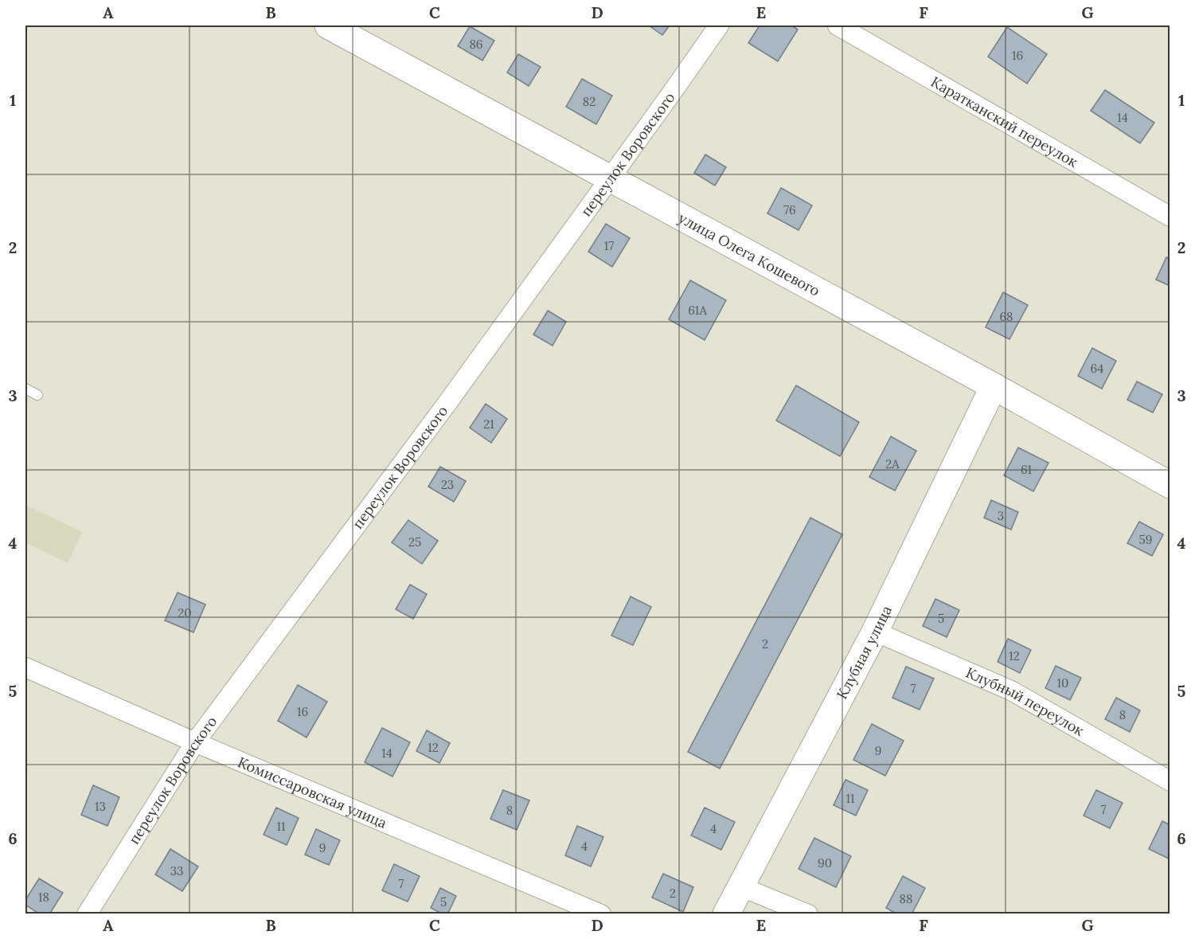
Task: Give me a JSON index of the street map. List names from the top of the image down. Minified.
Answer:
{"streets":{"street":["Каратканский переулок","переулок Воровского","улица Олега Кошевого","Клубная улица","Клубный переулок","Комиссаровская улица"]},"crossings":[["переулок Воровского","улица Олега Кошевого"],["переулок Воровского","Комиссаровская улица"],["улица Олега Кошевого","Клубная улица"],["Клубная улица","Клубный переулок"]],"house_numbers":["86","16","82","14","76","17","61А","68","64","21","2А","61","23","3","59","25","20","5","2","12","10","7","16","8","12","9","14","11","13","7","8","11","4","4","9","90","33","7","2","18","88","5"],"grid":{"columns":["A","B","C","D","E","F","G"],"rows":["1","2","3","4","5","6"]}}
